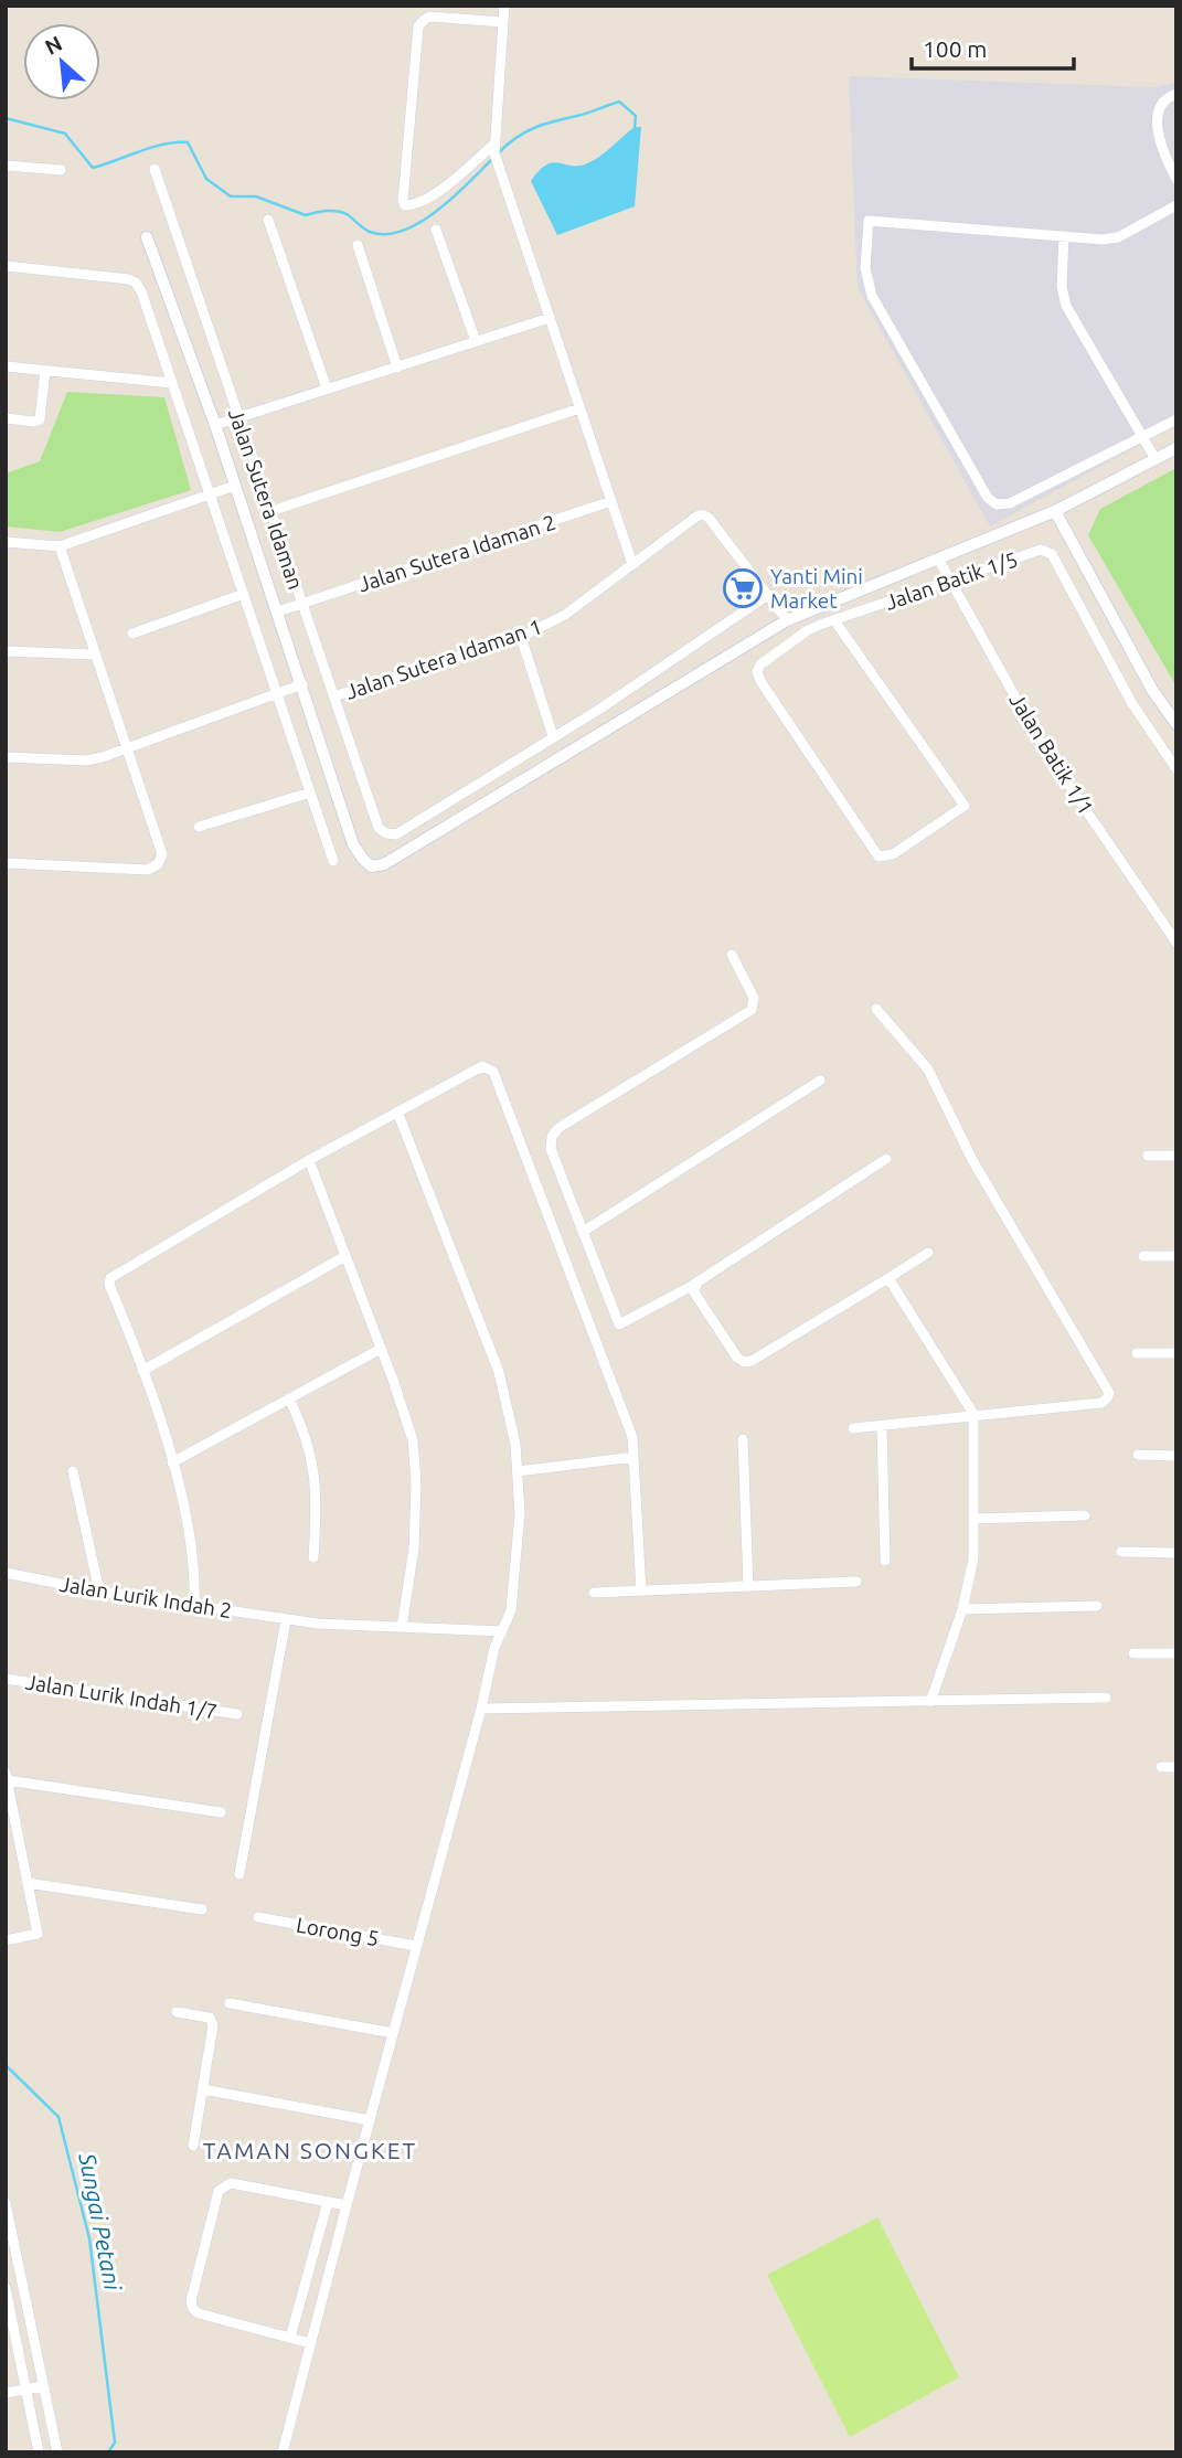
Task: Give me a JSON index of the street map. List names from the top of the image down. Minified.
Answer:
{"streets":{"street":["Jalan Sutera Idaman","Jalan Sutera Idaman 2","Jalan Batik 1/5","Jalan Sutera Idaman 1","Jalan Batik 1/1","Jalan Lurik Indah 2","Jalan Lurik Indah 1/7","Lorong 5"]},"crossings":[["Jalan Sutera Idaman","Jalan Sutera Idaman 2"],["Jalan Sutera Idaman","Jalan Sutera Idaman 1"],["Jalan Batik 1/5","Jalan Batik 1/1"]],"districts":["TAMAN SONGKET"],"water":["Sungai Petani"],"places":{"supermarket":["Yanti Mini Market"]},"scale_bar":"100 m","north":"top left"}
